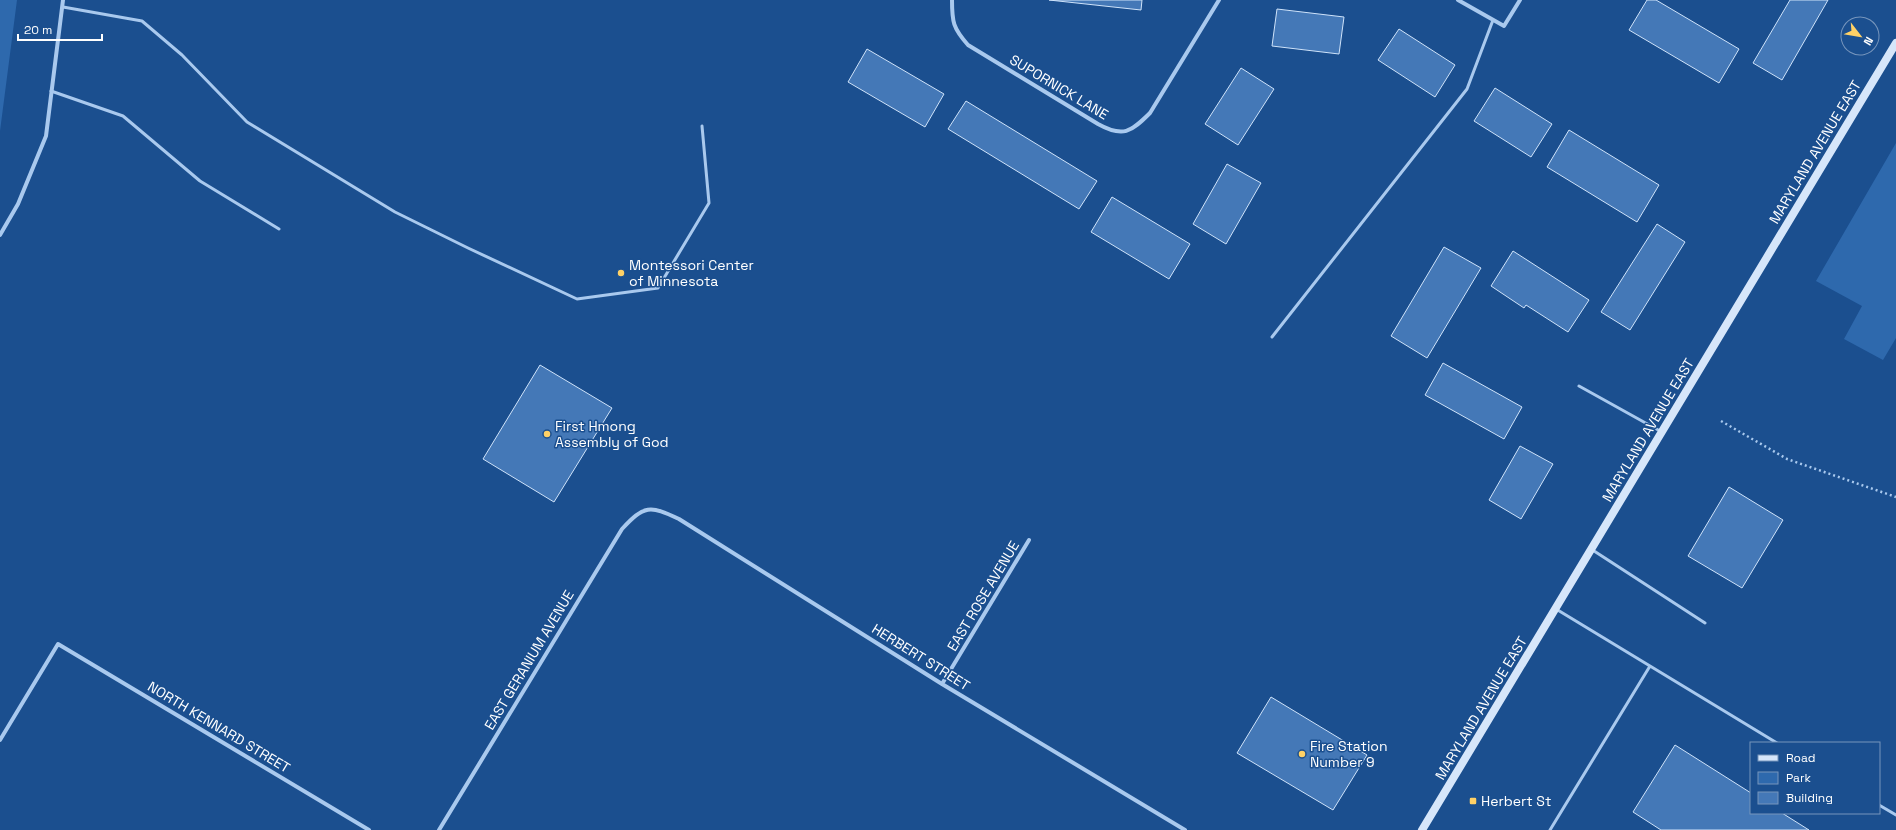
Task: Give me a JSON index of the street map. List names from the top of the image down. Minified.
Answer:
{"streets":{"main road":["MARYLAND AVENUE EAST"],"street":["SUPORNICK LANE","EAST ROSE AVENUE","HERBERT STREET","EAST GERANIUM AVENUE","NORTH KENNARD STREET"]},"crossings":[["EAST ROSE AVENUE","HERBERT STREET"],["HERBERT STREET","EAST GERANIUM AVENUE"]],"places":{"other":["Montessori Center of Minnesota","First Hmong Assembly of God","Fire Station Number 9"],"transit":["Herbert St"]},"legend":["Road","Park","Building"],"scale_bar":"20 m","north":"bottom right"}
